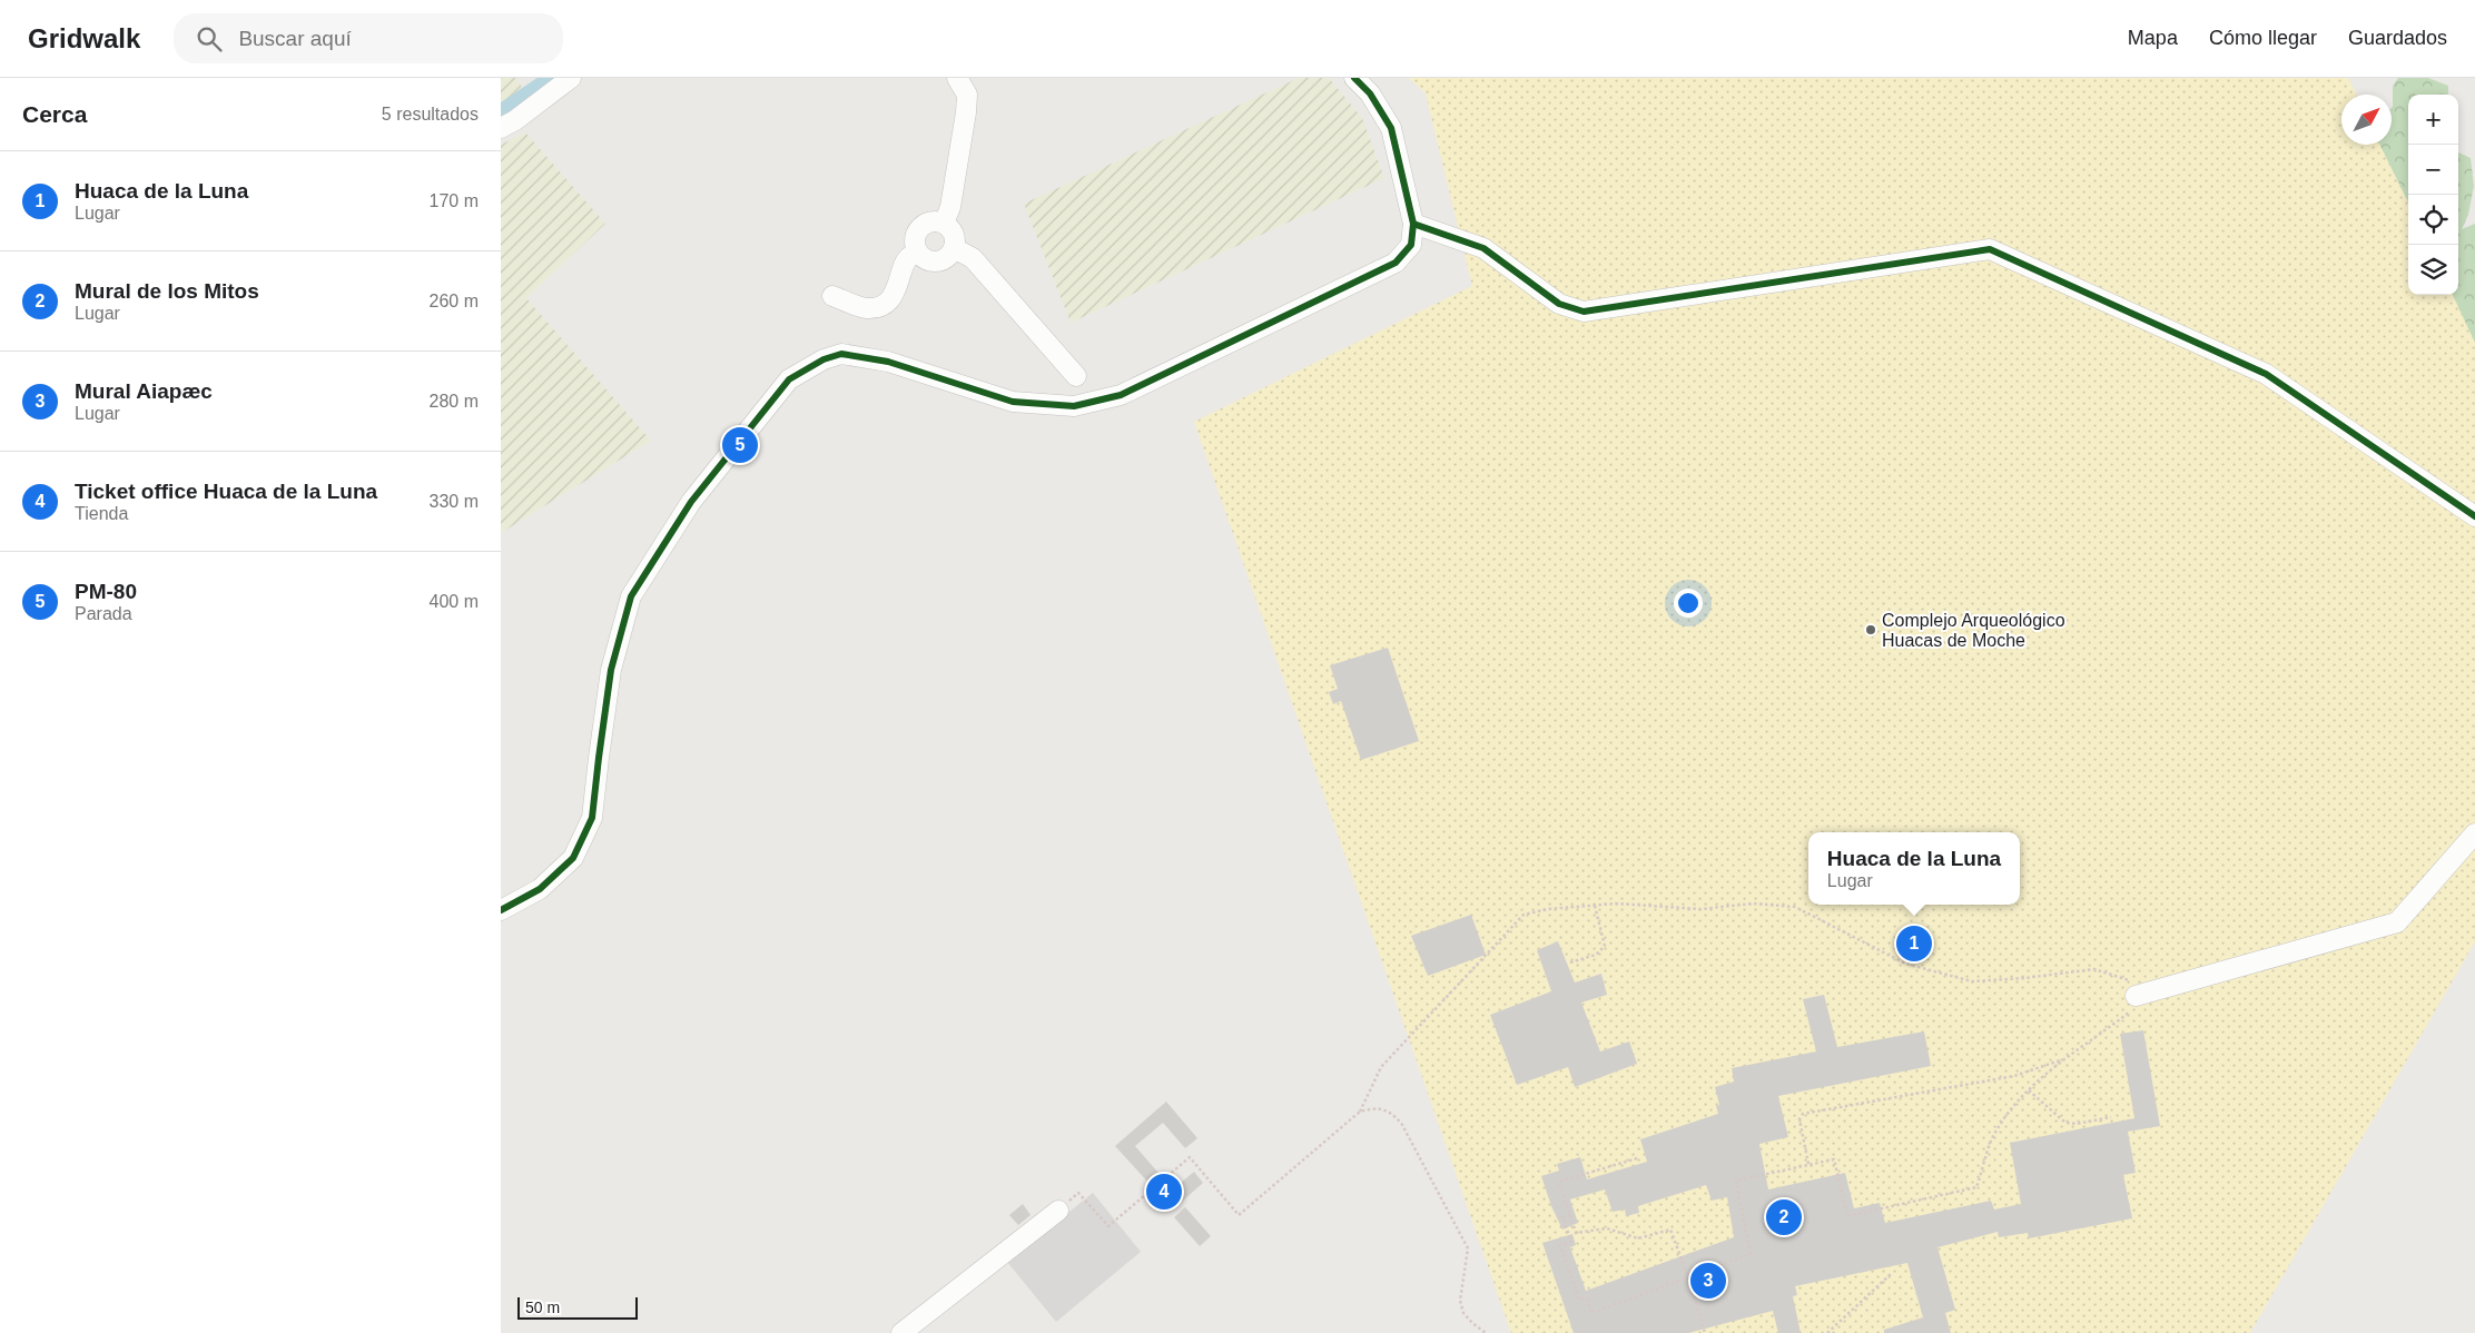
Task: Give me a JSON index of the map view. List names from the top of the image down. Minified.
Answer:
{"places":["Complejo Arqueológico Huacas de Moche"],"scale_bar":"50 m","north":"top right","page":{"header":"Gridwalk","search":"Buscar aquí","nav":["Mapa","Cómo llegar","Guardados"],"heading":["Cerca","5 resultados"],"map_buttons":["+","−"],"list":[{"mark":"1","name":"Huaca de la Luna","note":"Lugar","value":"170 m"},{"mark":"2","name":"Mural de los Mitos","note":"Lugar","value":"260 m"},{"mark":"3","name":"Mural Aiapæc","note":"Lugar","value":"280 m"},{"mark":"4","name":"Ticket office Huaca de la Luna","note":"Tienda","value":"330 m"},{"mark":"5","name":"PM-80","note":"Parada","value":"400 m"}],"pins":["5","1","4","2","3"],"popup":["Huaca de la Luna","Lugar"],"scale":"50 m"}}
